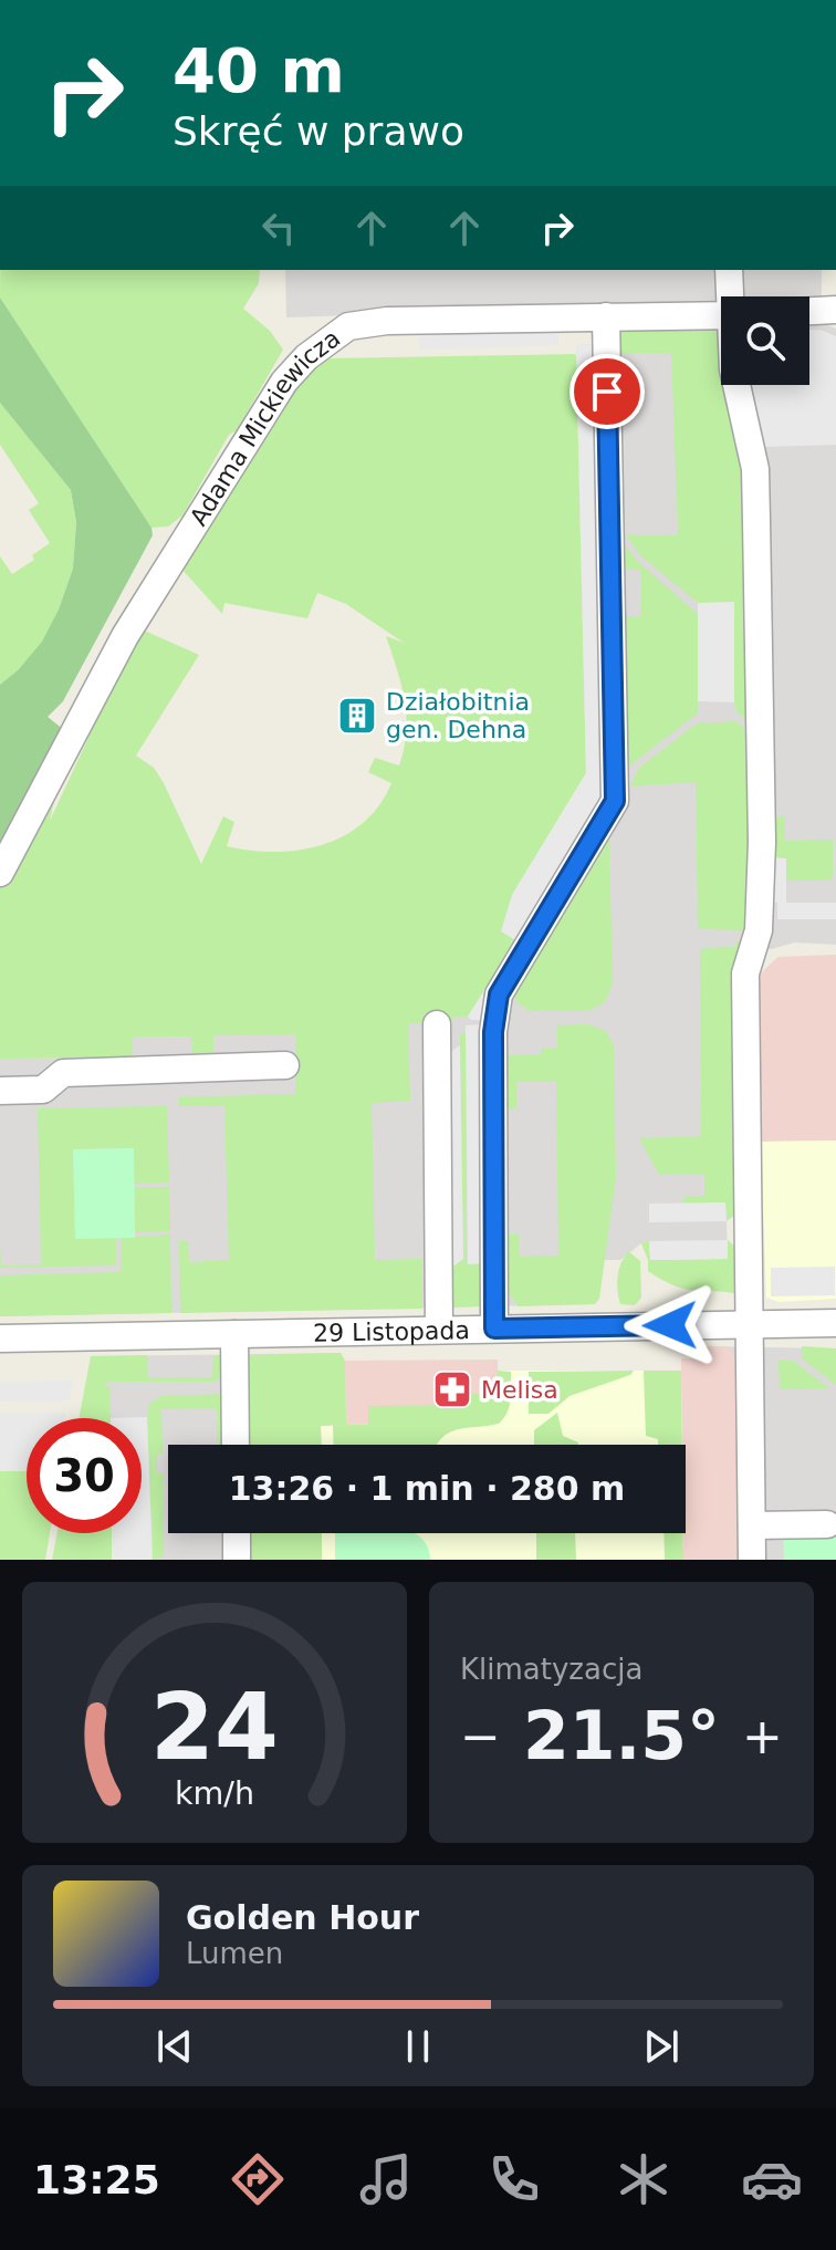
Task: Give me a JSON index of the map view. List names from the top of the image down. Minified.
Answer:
{"streets":{"street":["Adama Mickiewicza","29 Listopada"]},"places":{"building":["Działobitnia gen. Dehna"],"pharmacy":["Melisa"]},"page":{"turn":["40 m","Skręć w prawo"],"limit":"30","trip":"13:26 · 1 min · 280 m","tile":"Klimatyzacja","heat":["−","21.5°","+"],"song":["Golden Hour","Lumen"],"tabs":"13:25","gauge":["24","km/h"]}}
